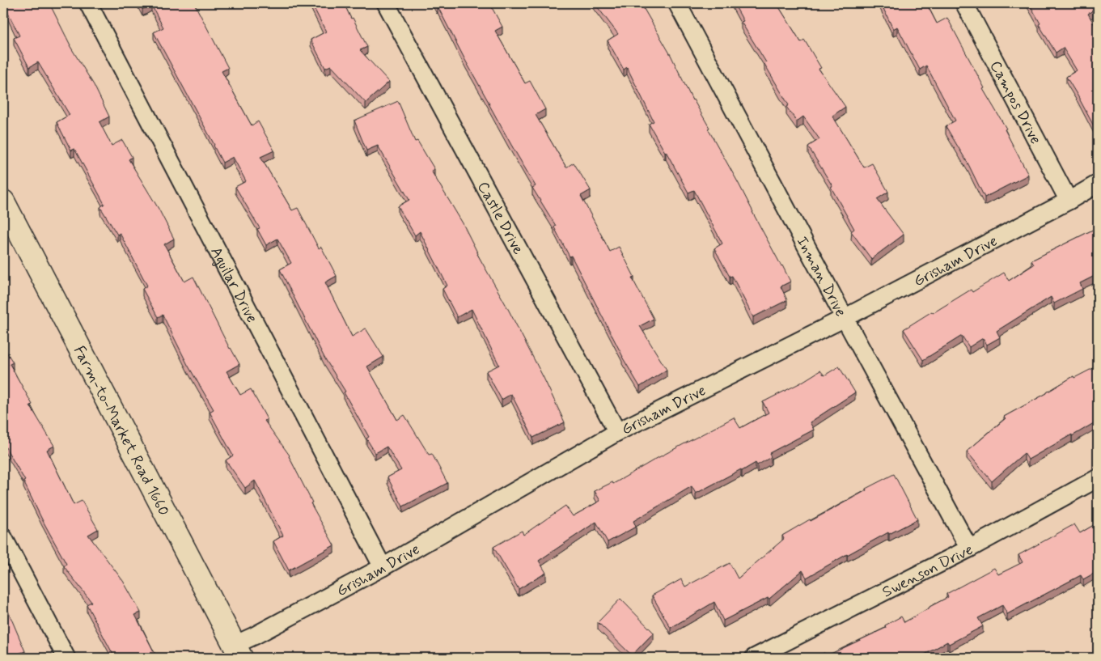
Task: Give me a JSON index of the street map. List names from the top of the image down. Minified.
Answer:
{"streets":{"main road":["Farm-to-Market Road 1660"],"street":["Campos Drive","Castle Drive","Grisham Drive","Inman Drive","Aguilar Drive","Swenson Drive"]},"crossings":[["Campos Drive","Grisham Drive"],["Castle Drive","Grisham Drive"],["Grisham Drive","Inman Drive"],["Grisham Drive","Aguilar Drive"],["Grisham Drive","Farm-to-Market Road 1660"],["Inman Drive","Swenson Drive"]]}
